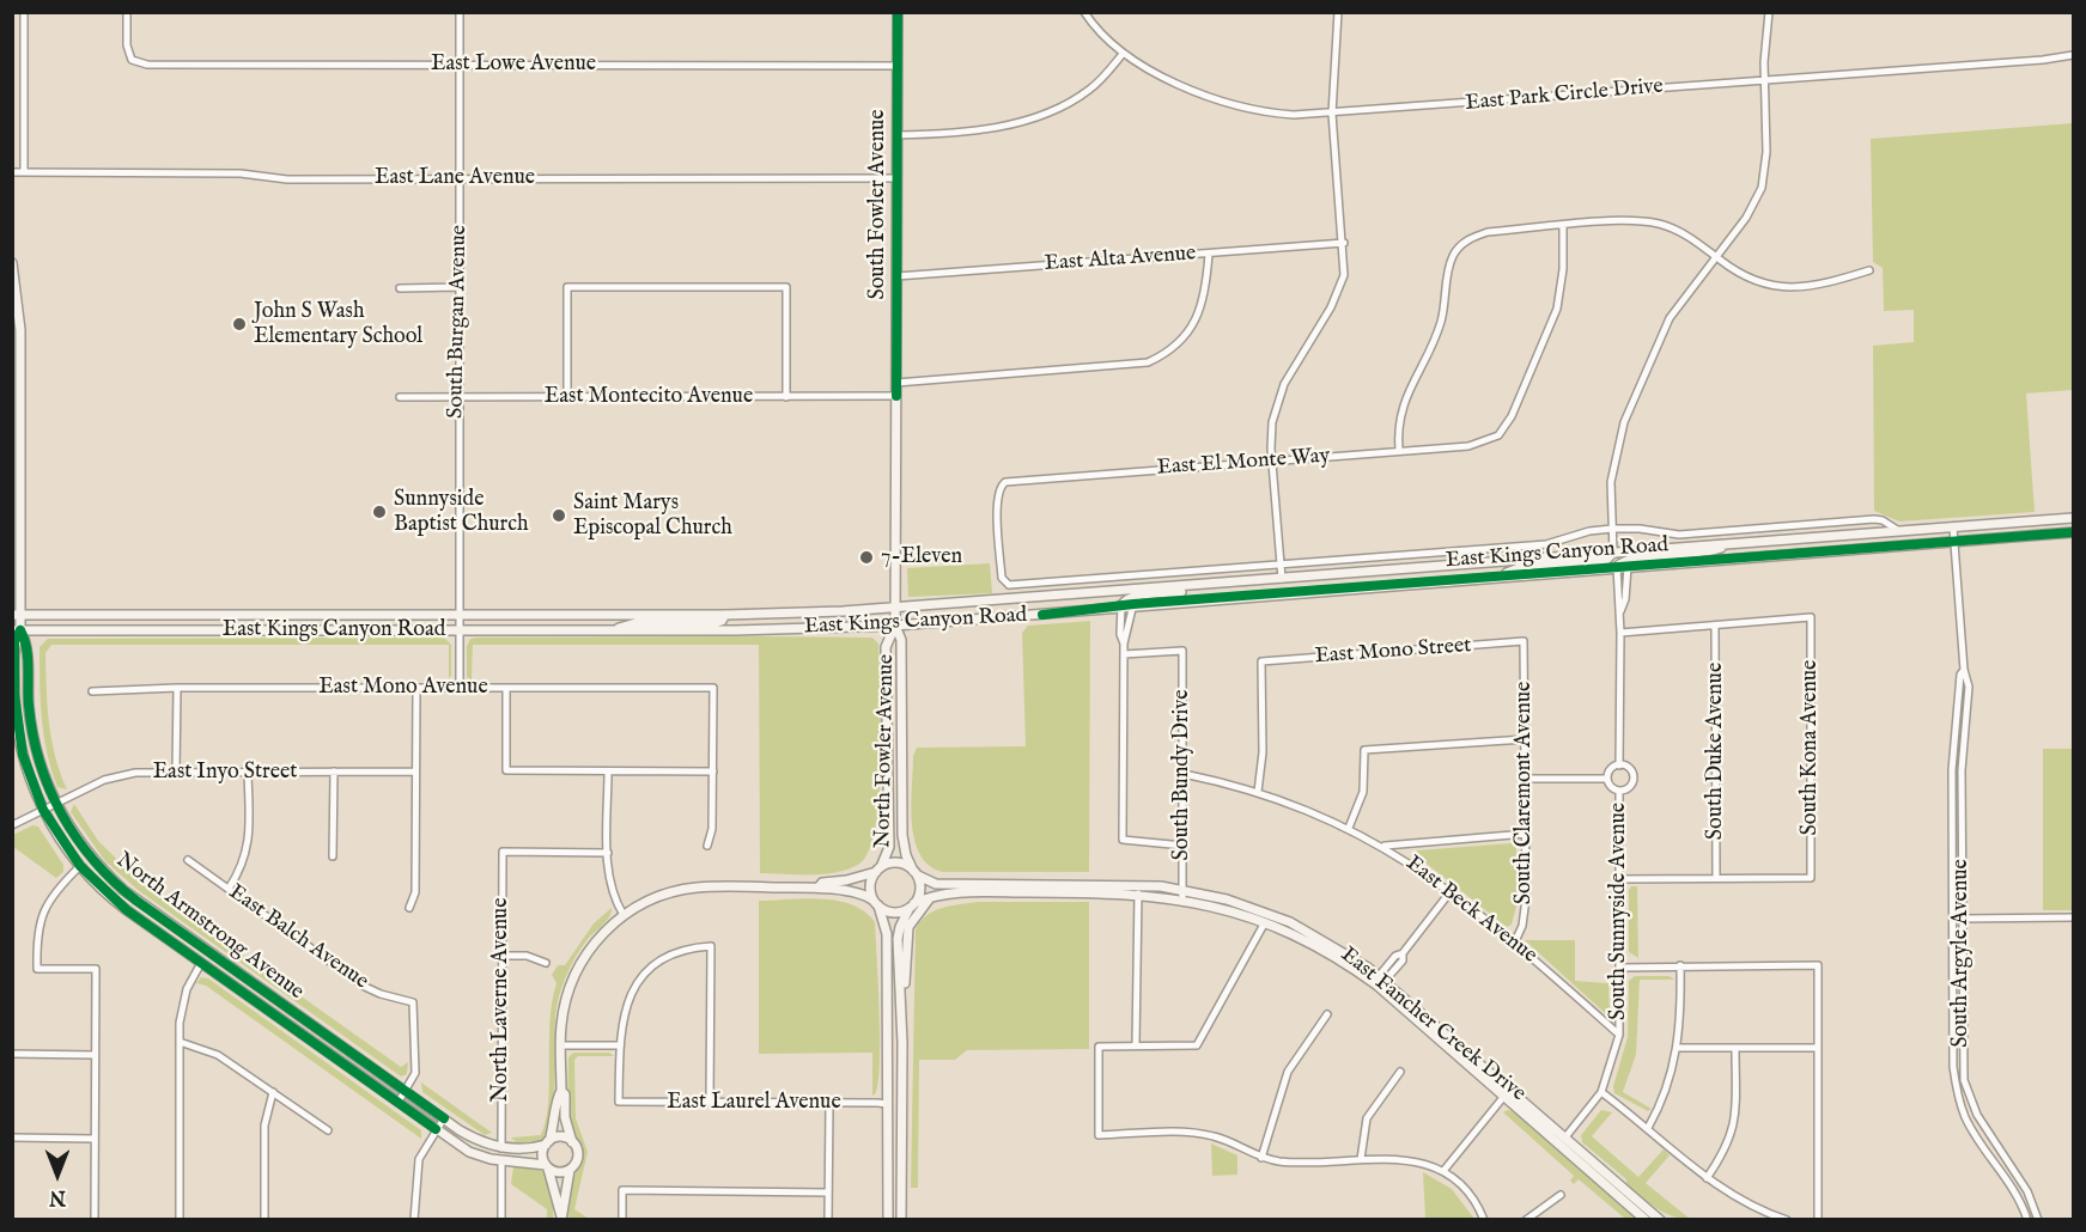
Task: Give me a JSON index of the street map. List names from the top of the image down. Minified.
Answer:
{"streets":{"main road":["South Fowler Avenue","East Kings Canyon Road","North Fowler Avenue","North Armstrong Avenue","East Fancher Creek Drive"],"street":["East Lowe Avenue","East Park Circle Drive","East Lane Avenue","East Alta Avenue","South Burgan Avenue","East Montecito Avenue","East El Monte Way","East Mono Street","East Mono Avenue","South Kona Avenue","South Duke Avenue","East Inyo Street","South Bundy Drive","South Claremont Avenue","East Beck Avenue","South Sunnyside Avenue","East Balch Avenue","South Argyle Avenue","North Laverne Avenue","East Laurel Avenue"]},"crossings":[["East Lowe Avenue","South Fowler Avenue"],["East Lowe Avenue","South Burgan Avenue"],["East Lane Avenue","South Fowler Avenue"],["East Lane Avenue","South Burgan Avenue"],["South Fowler Avenue","East Alta Avenue"],["South Fowler Avenue","East Montecito Avenue"],["South Fowler Avenue","East Kings Canyon Road"],["South Fowler Avenue","North Fowler Avenue"],["South Burgan Avenue","East Montecito Avenue"],["South Burgan Avenue","East Kings Canyon Road"],["South Burgan Avenue","East Mono Avenue"],["East El Monte Way","East Kings Canyon Road"],["East Kings Canyon Road","North Fowler Avenue"],["East Kings Canyon Road","North Armstrong Avenue"],["East Kings Canyon Road","South Argyle Avenue"],["East Mono Street","South Claremont Avenue"],["East Mono Street","East Beck Avenue"],["South Kona Avenue","South Duke Avenue"],["North Fowler Avenue","East Fancher Creek Drive"],["East Inyo Street","North Armstrong Avenue"],["South Bundy Drive","East Beck Avenue"],["South Bundy Drive","East Fancher Creek Drive"],["South Claremont Avenue","East Beck Avenue"],["East Beck Avenue","South Sunnyside Avenue"],["South Sunnyside Avenue","East Fancher Creek Drive"],["North Armstrong Avenue","East Balch Avenue"],["North Armstrong Avenue","North Laverne Avenue"]],"places":["John S Wash Elementary School","Sunnyside Baptist Church","Saint Marys Episcopal Church","7-Eleven"],"north":"bottom"}
